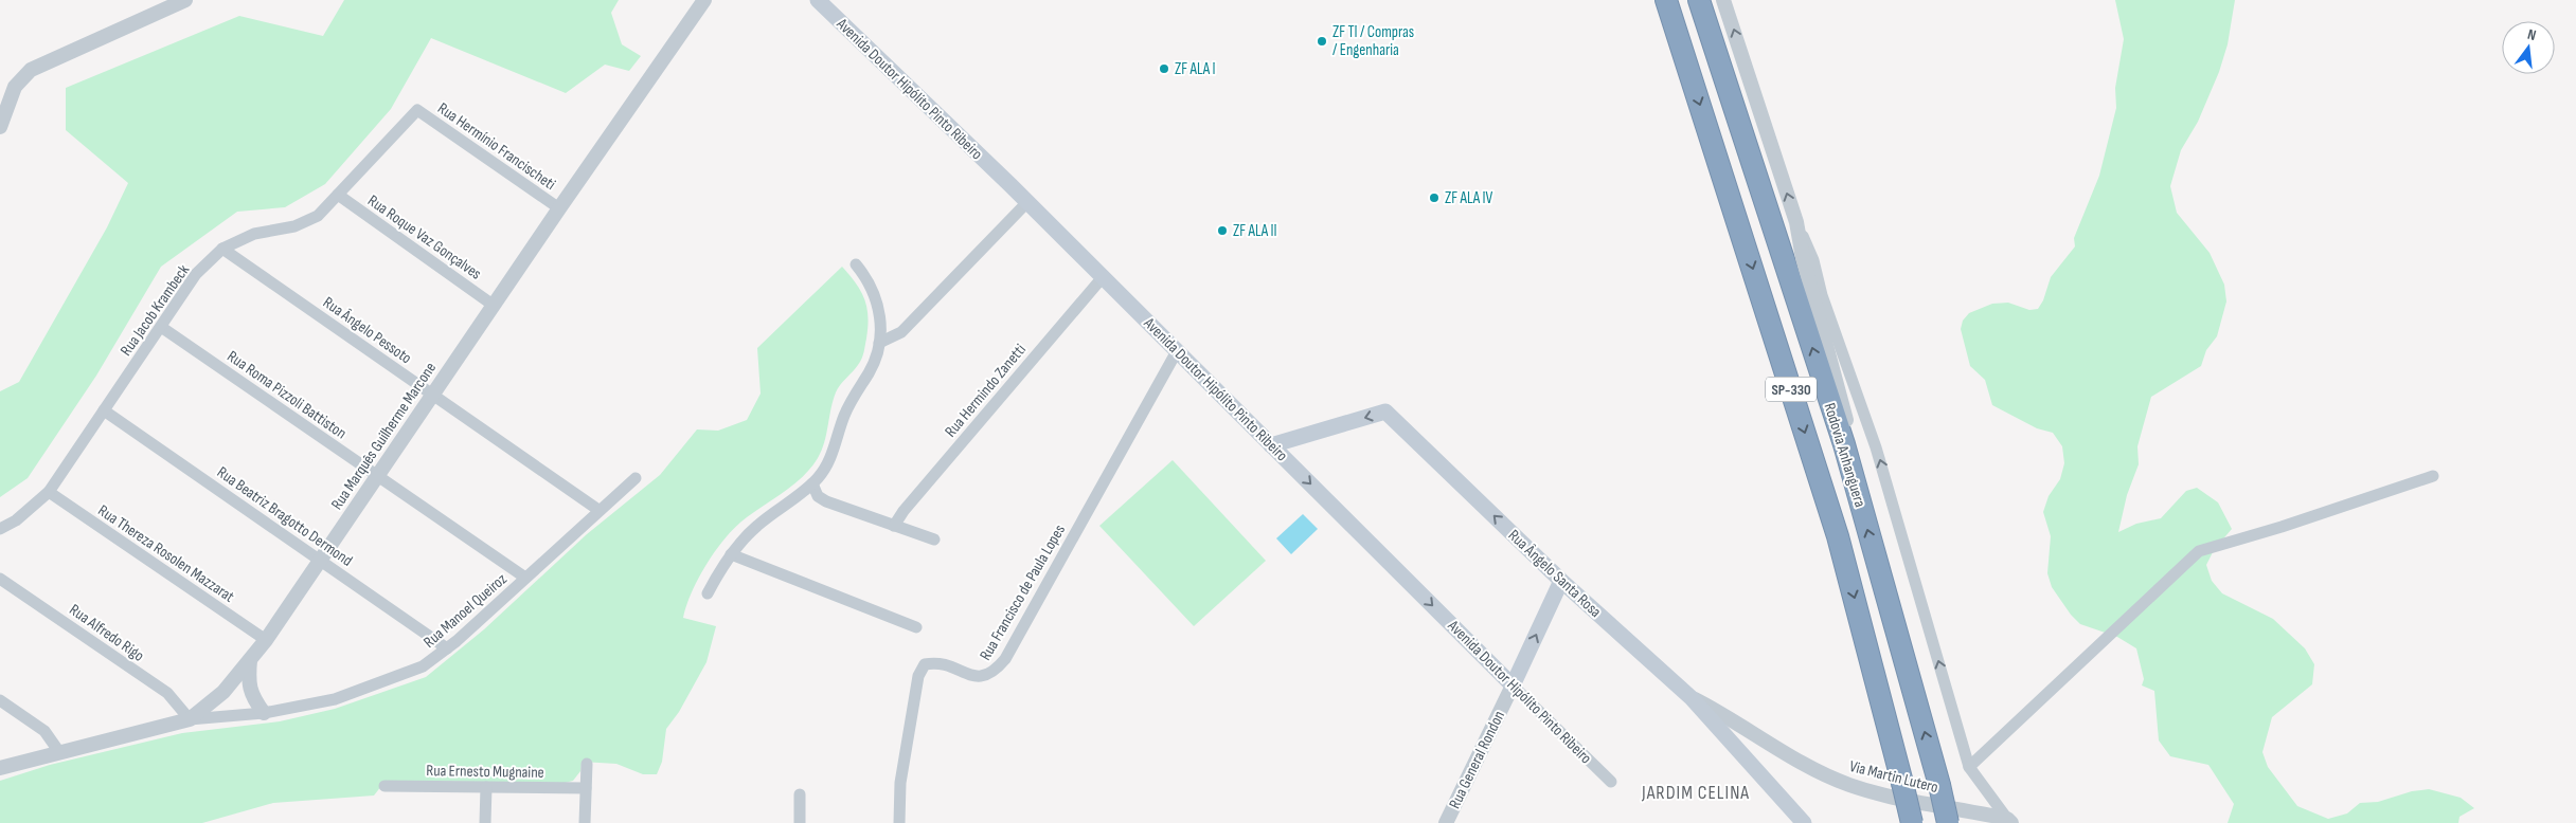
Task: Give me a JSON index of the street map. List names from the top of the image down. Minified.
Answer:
{"streets":{"highway":["SP-330","Rodovia Anhanguera"],"main road":["Avenida Doutor Hipólito Pinto Ribeiro","Rua Ângelo Santa Rosa","Rua General Rondon"],"street":["Rua Hermínio Francischeti","Rua Roque Vaz Gonçalves","Rua Jacob Krambeck","Rua Ângelo Pessoto","Rua Hermindo Zanetti","Rua Roma Pizzoli Battiston","Rua Marquês Guilherme Marcone","Rua Beatriz Bragotto Dermond","Rua Thereza Rosolen Mazzarat","Rua Francisco de Paula Lopes","Rua Manoel Queiroz","Rua Alfredo Rigo","Rua Ernesto Mugnaine","Via Martin Lutero"]},"crossings":[["Avenida Doutor Hipólito Pinto Ribeiro","Rua Hermindo Zanetti"],["Avenida Doutor Hipólito Pinto Ribeiro","Rua Ângelo Santa Rosa"],["Avenida Doutor Hipólito Pinto Ribeiro","Rua Francisco de Paula Lopes"],["Avenida Doutor Hipólito Pinto Ribeiro","Rua General Rondon"],["Rua Hermínio Francischeti","Rua Jacob Krambeck"],["Rua Hermínio Francischeti","Rua Marquês Guilherme Marcone"],["Rua Roque Vaz Gonçalves","Rua Jacob Krambeck"],["Rua Roque Vaz Gonçalves","Rua Marquês Guilherme Marcone"],["Rua Jacob Krambeck","Rua Ângelo Pessoto"],["Rua Jacob Krambeck","Rua Roma Pizzoli Battiston"],["Rua Jacob Krambeck","Rua Beatriz Bragotto Dermond"],["Rua Jacob Krambeck","Rua Thereza Rosolen Mazzarat"],["Rua Ângelo Pessoto","Rua Marquês Guilherme Marcone"],["Rua Ângelo Pessoto","Rua Manoel Queiroz"],["Rua Roma Pizzoli Battiston","Rua Marquês Guilherme Marcone"],["Rua Roma Pizzoli Battiston","Rua Manoel Queiroz"],["Rua Marquês Guilherme Marcone","Rua Beatriz Bragotto Dermond"],["Rua Marquês Guilherme Marcone","Rua Thereza Rosolen Mazzarat"],["Rua Marquês Guilherme Marcone","Rua Manoel Queiroz"],["Rua Marquês Guilherme Marcone","Rua Alfredo Rigo"],["Rua Beatriz Bragotto Dermond","Rua Manoel Queiroz"],["Rua Ângelo Santa Rosa","Rua General Rondon"],["Rua Ângelo Santa Rosa","Via Martin Lutero"],["Rua Manoel Queiroz","Rua Alfredo Rigo"]],"one_way":["Rua Ângelo Santa Rosa","Rua General Rondon"],"districts":["JARDIM CELINA"],"places":["ZF TI / Compras / Engenharia","ZF ALA I","ZF ALA IV","ZF ALA II"],"north":"top"}
